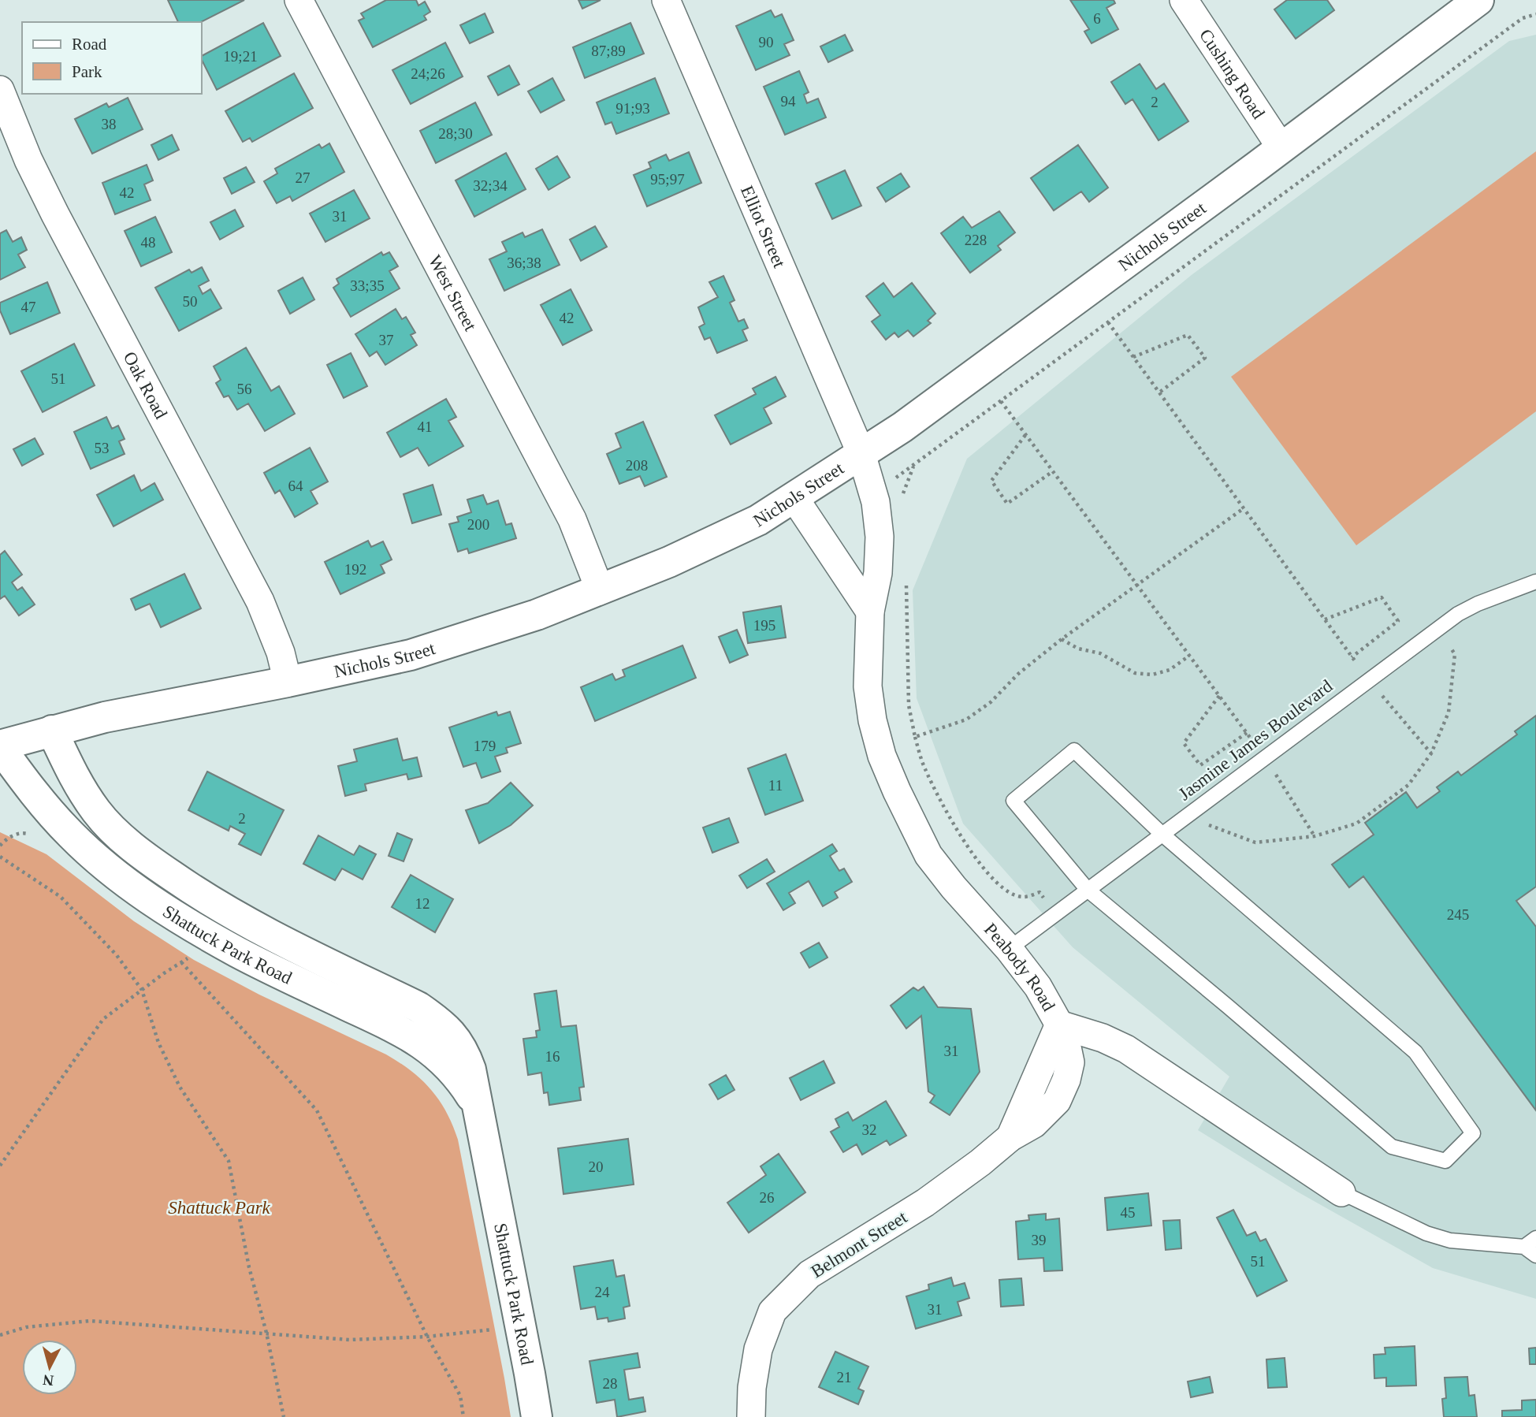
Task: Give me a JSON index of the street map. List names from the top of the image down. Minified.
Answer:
{"streets":{"main road":["Nichols Street","Shattuck Park Road"],"street":["Cushing Road","Elliot Street","West Street","Oak Road","Peabody Road","Belmont Street"],"lane":["Jasmine James Boulevard"]},"crossings":[["Cushing Road","Nichols Street"],["Elliot Street","Nichols Street"],["Elliot Street","Peabody Road"],["Nichols Street","West Street"],["Nichols Street","Oak Road"],["Nichols Street","Shattuck Park Road"],["Nichols Street","Peabody Road"],["Jasmine James Boulevard","Peabody Road"],["Peabody Road","Belmont Street"]],"parks":["Shattuck Park"],"house_numbers":["6","90","87;89","19;21","24;26","94","2","91;93","38","28;30","27","95;97","32;34","42","31","228","48","36;38","33;35","50","47","42","37","51","56","41","53","208","64","200","192","195","179","11","2","12","245","31","16","32","20","26","45","39","51","24","31","21","28"],"legend":["Road","Park"],"north":"bottom"}
